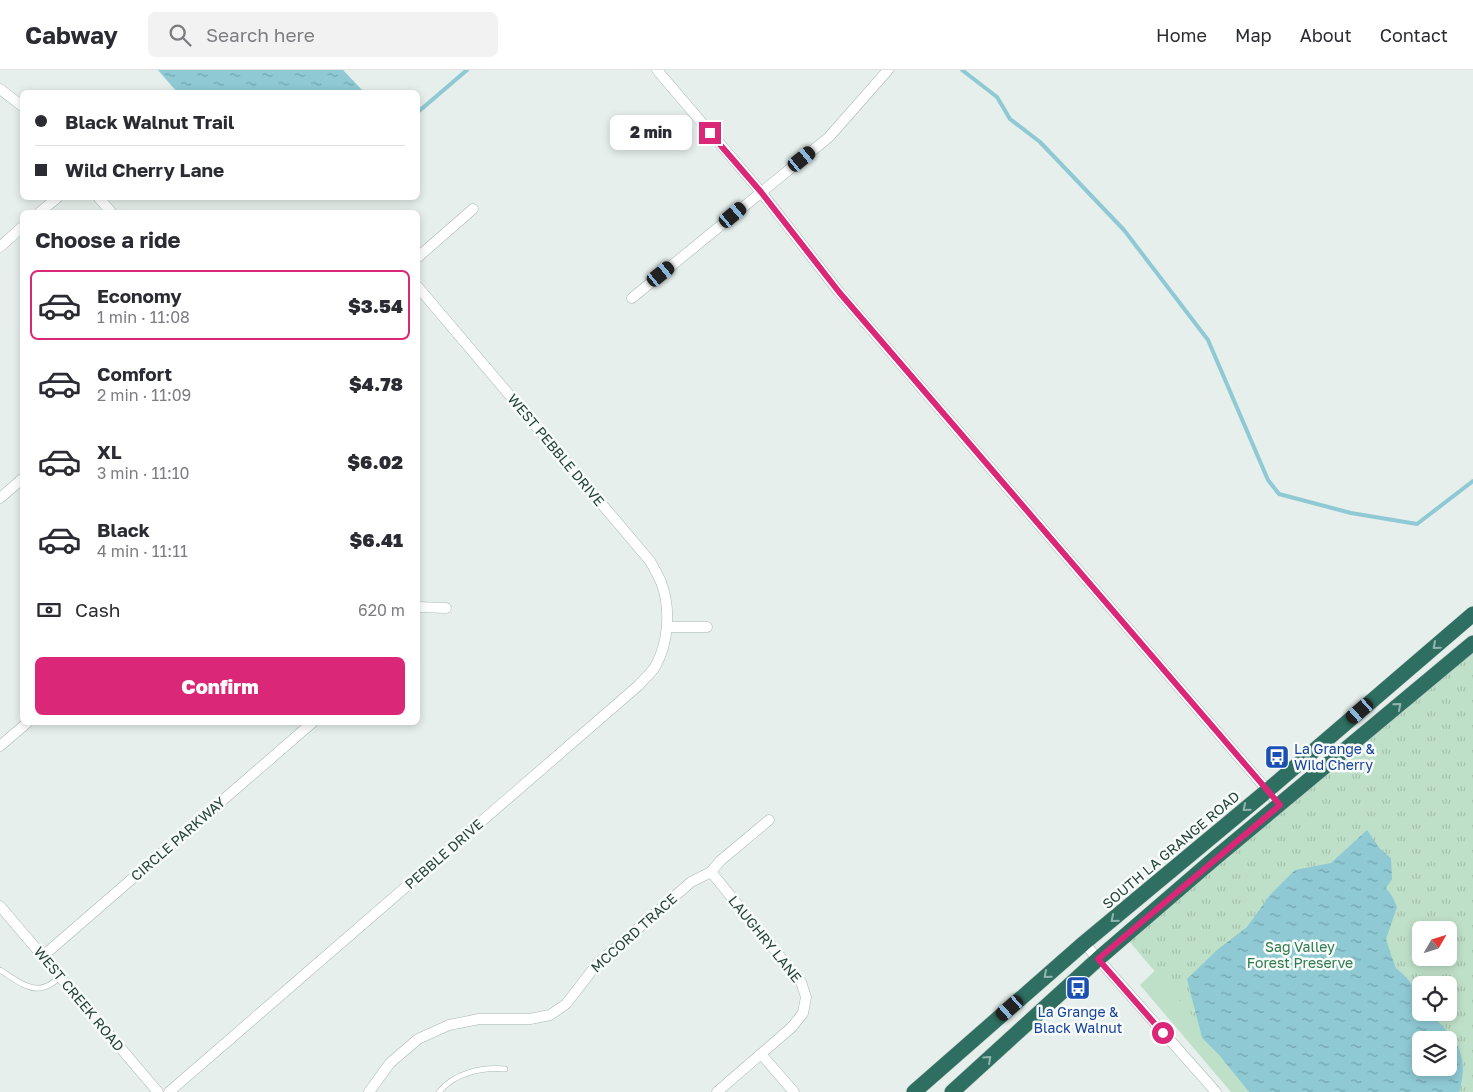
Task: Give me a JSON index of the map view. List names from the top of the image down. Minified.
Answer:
{"streets":{"highway":["SOUTH LA GRANGE ROAD"],"street":["WEST PEBBLE DRIVE","CIRCLE PARKWAY","PEBBLE DRIVE","MCCORD TRACE","LAUGHRY LANE","WEST CREEK ROAD"]},"crossings":[["WEST PEBBLE DRIVE","PEBBLE DRIVE"],["CIRCLE PARKWAY","WEST CREEK ROAD"],["MCCORD TRACE","LAUGHRY LANE"]],"parks":["Sag Valley Forest Preserve"],"places":{"bus stop":["La Grange & Wild Cherry","La Grange & Black Walnut"]},"north":"top right","page":{"header":"Cabway","search":"Search here","nav":["Home","Map","About","Contact"],"banner":["Black Walnut Trail","Wild Cherry Lane"],"bubble":"2 min","heading":"Choose a ride","list":[{"name":"Economy","note":"1 min · 11:08","value":"$3.54"},{"name":"Comfort","note":"2 min · 11:09","value":"$4.78"},{"name":"XL","note":"3 min · 11:10","value":"$6.02"},{"name":"Black","note":"4 min · 11:11","value":"$6.41"}],"pay":["Cash","620 m"],"buttons":"Confirm"}}
